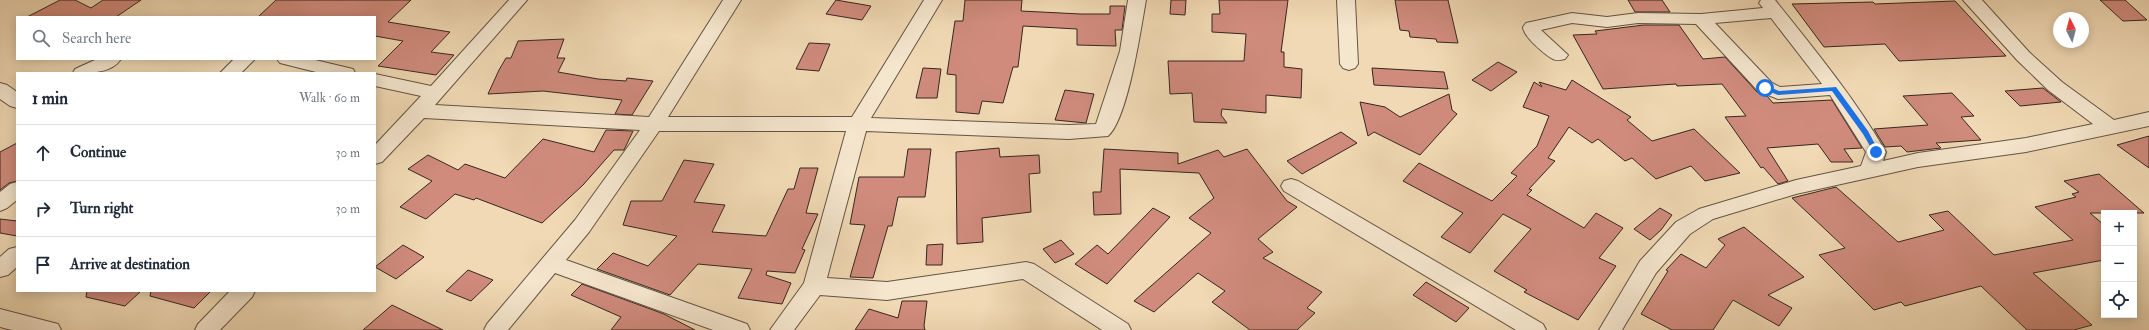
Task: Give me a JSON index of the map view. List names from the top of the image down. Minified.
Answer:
{"north":"top","page":{"search":"Search here","heading":["1 min","Walk · 60 m"],"list":[["Continue","30 m"],["Turn right","30 m"],"Arrive at destination"],"map_buttons":["+","−"]}}
